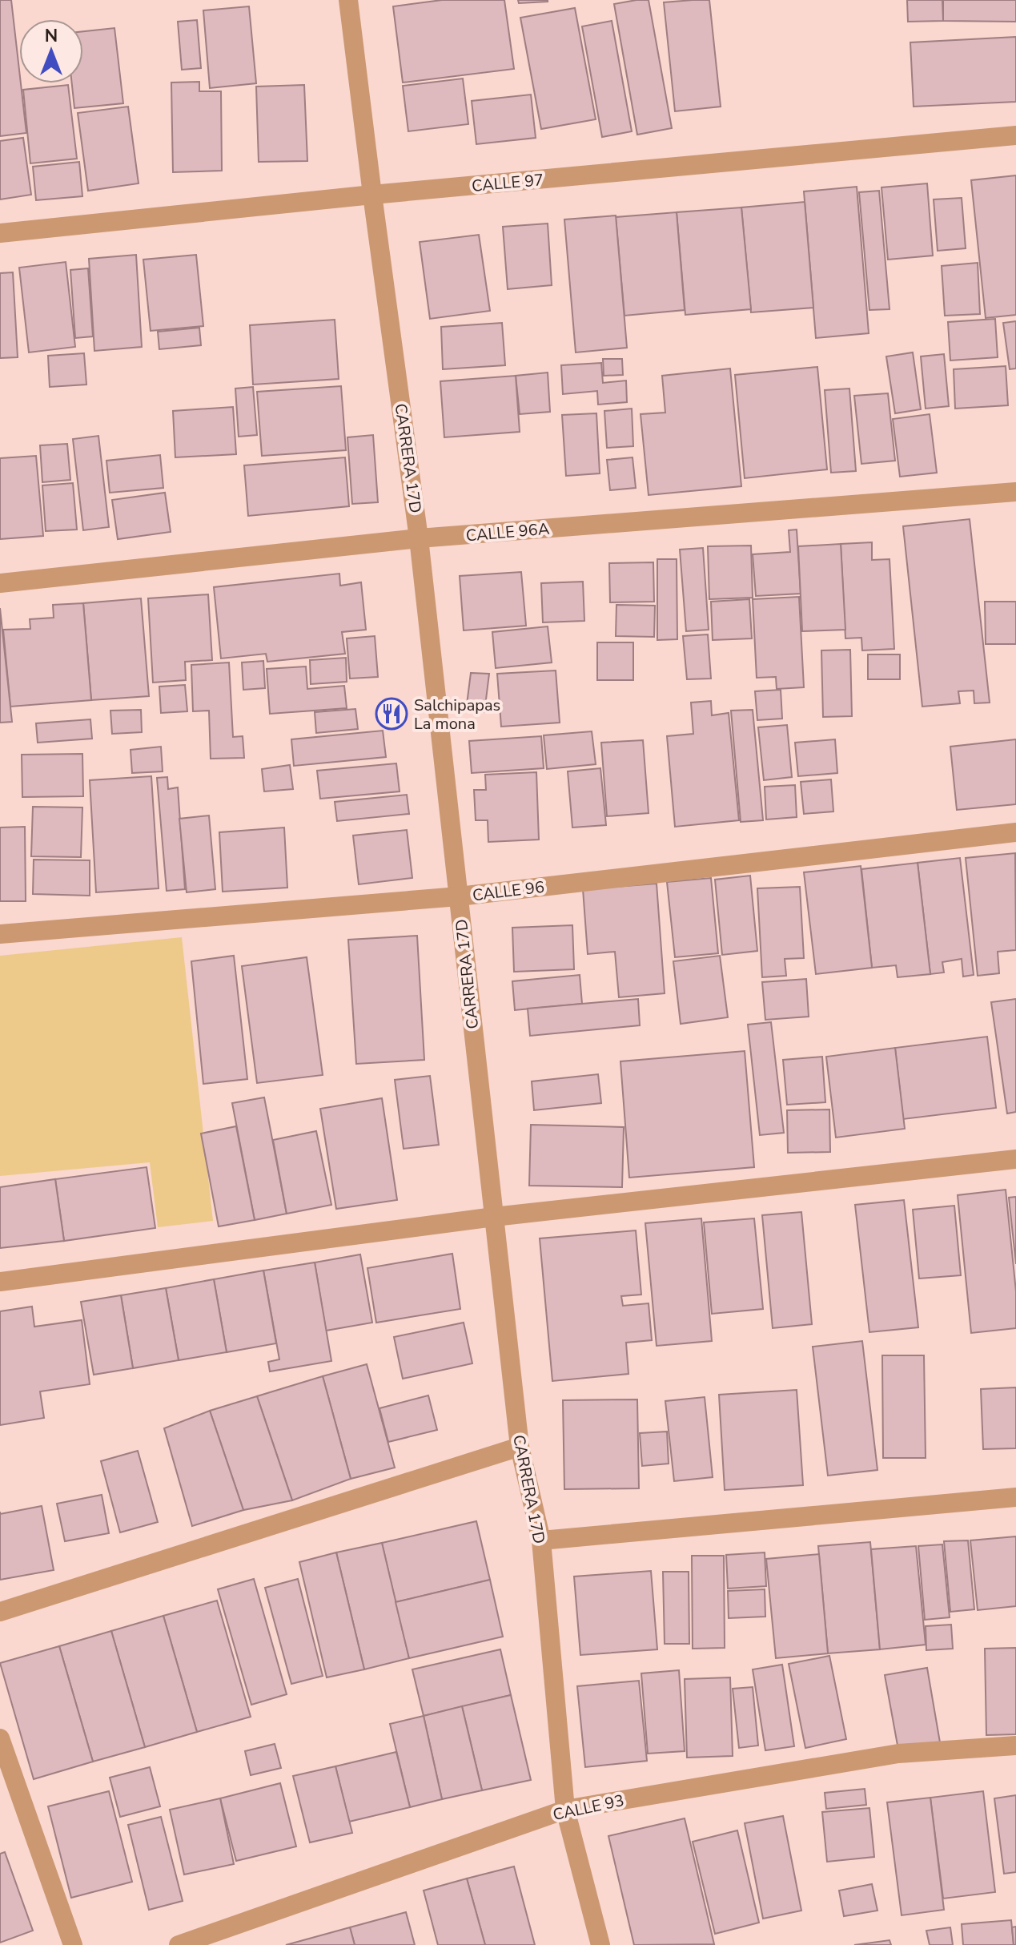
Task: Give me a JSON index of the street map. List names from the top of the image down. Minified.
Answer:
{"streets":{"street":["CALLE 97","CARRERA 17D","CALLE 96A","CALLE 96","CALLE 93"]},"crossings":[["CALLE 97","CARRERA 17D"],["CARRERA 17D","CALLE 96A"],["CARRERA 17D","CALLE 96"],["CARRERA 17D","CALLE 93"]],"places":{"restaurant":["Salchipapas La mona"]},"north":"top"}
